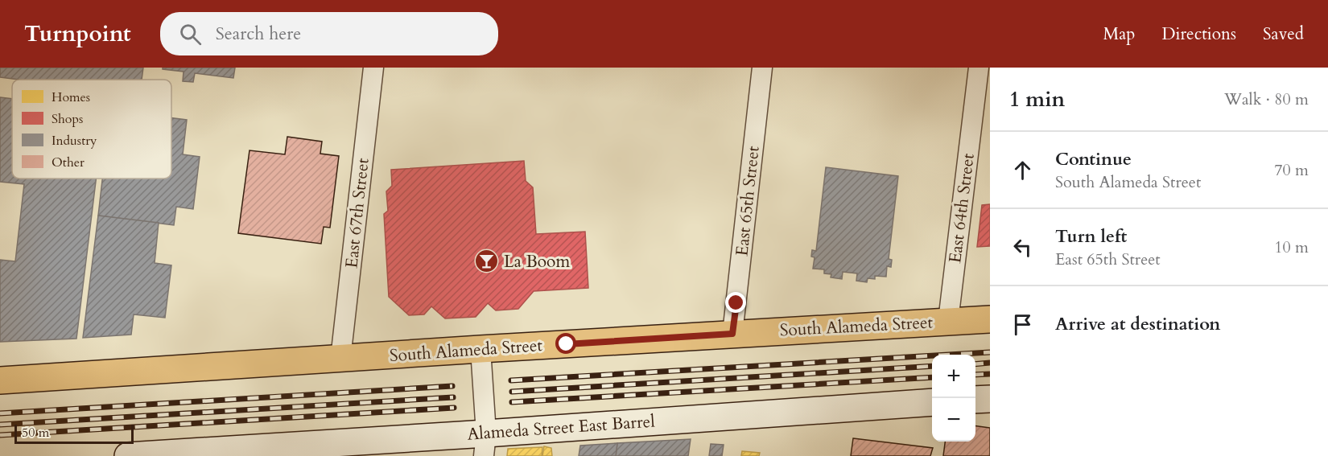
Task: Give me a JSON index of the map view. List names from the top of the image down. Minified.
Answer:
{"streets":{"main road":["South Alameda Street"],"street":["East 65th Street","East 64th Street","East 67th Street","Alameda Street East Barrel"]},"crossings":[["East 65th Street","South Alameda Street"],["East 64th Street","South Alameda Street"],["East 67th Street","South Alameda Street"]],"places":{"bar":["La Boom"]},"legend":["Homes","Shops","Industry","Other"],"scale_bar":"50 m","page":{"header":"Turnpoint","search":"Search here","nav":["Map","Directions","Saved"],"heading":["1 min","Walk · 80 m"],"list":[["Continue","South Alameda Street","70 m"],["Turn left","East 65th Street","10 m"],"Arrive at destination"],"map_buttons":["+","−"],"scale":"50 m"}}
